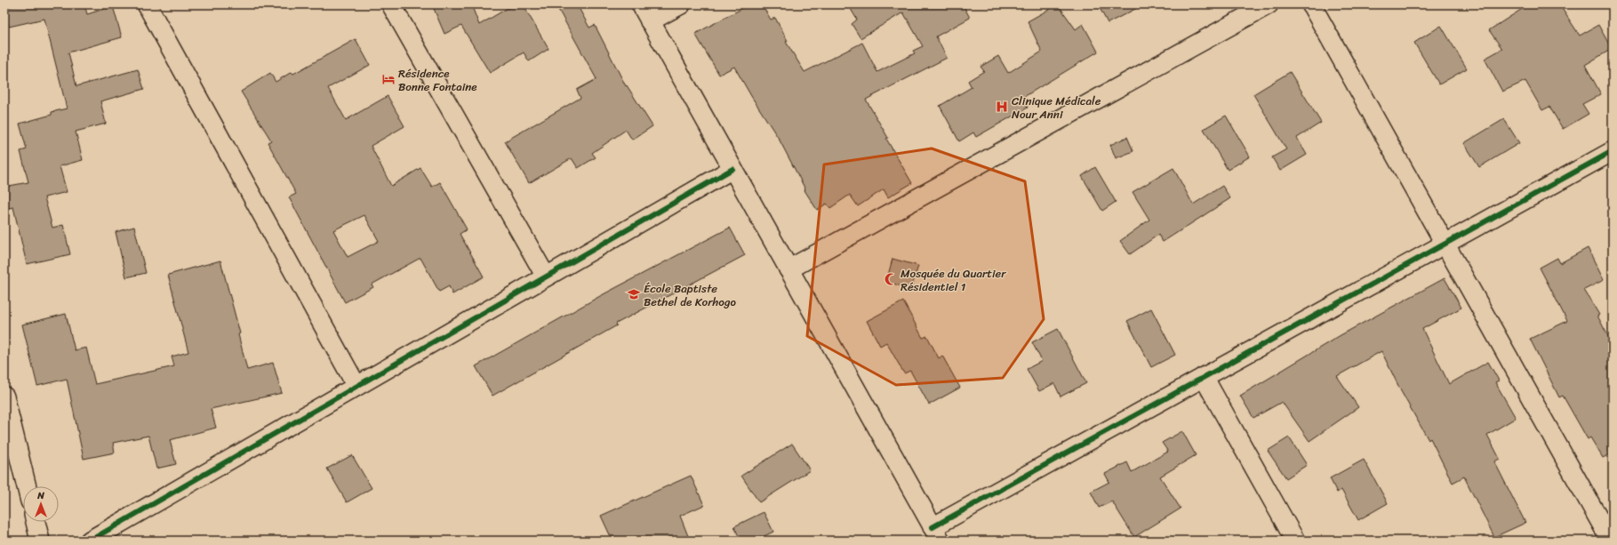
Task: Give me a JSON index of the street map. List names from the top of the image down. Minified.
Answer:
{"places":{"hotel":["Résidence Bonne Fontaine"],"hospital":["Clinique Médicale Nour Anni"],"mosque":["Mosquée du Quartier Résidentiel 1"],"school or university":["École Baptiste Bethel de Korhogo"]},"north":"top"}
